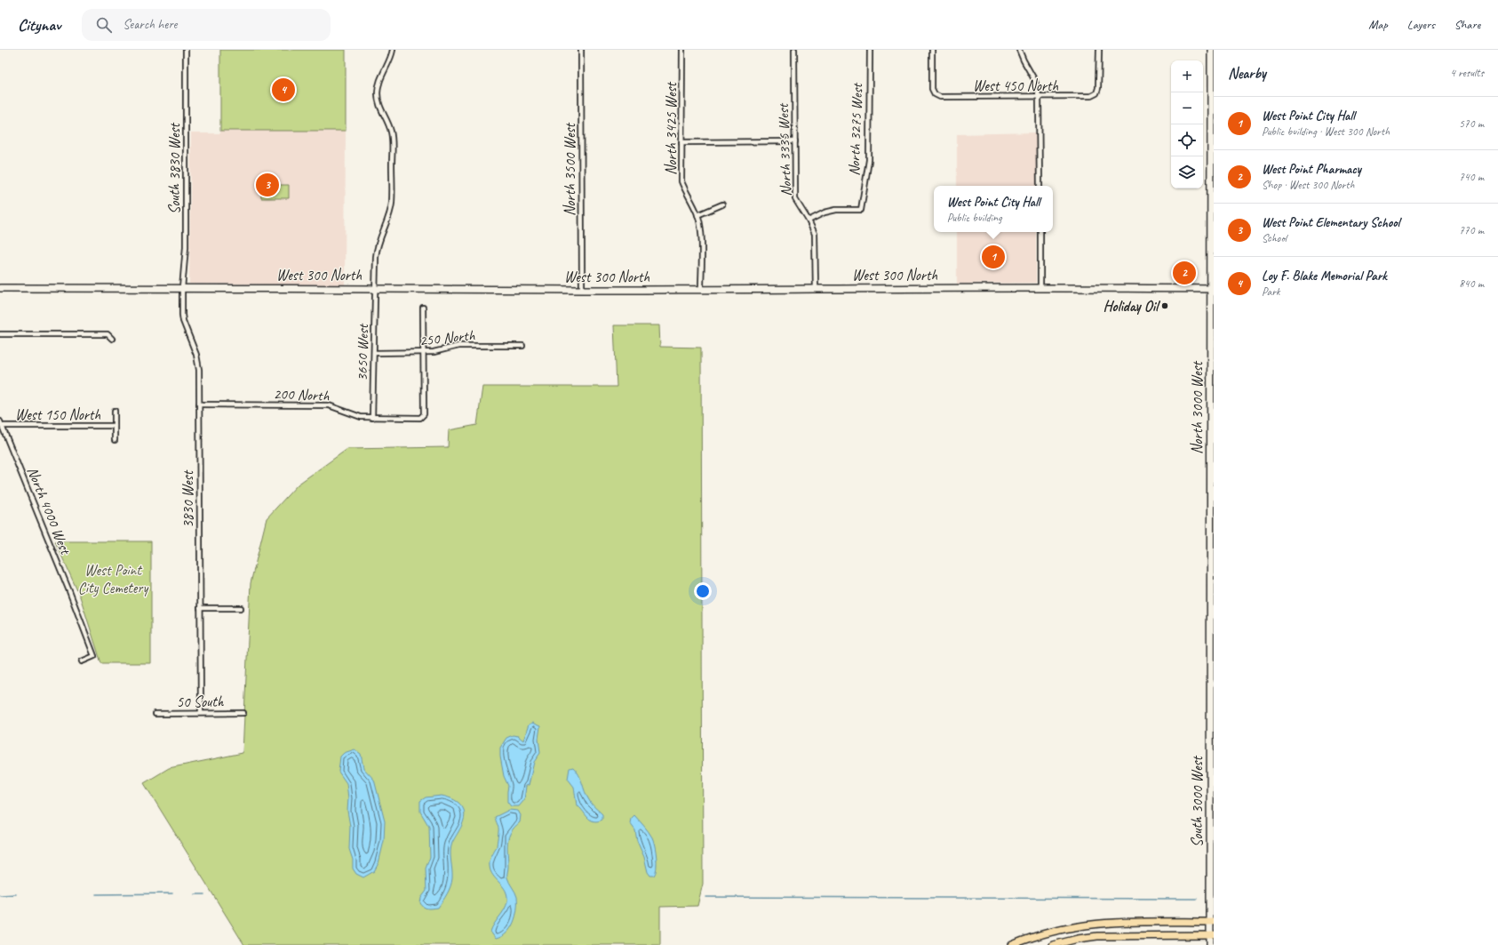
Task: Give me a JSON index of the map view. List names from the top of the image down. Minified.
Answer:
{"streets":{"main road":["West 300 North","North 3000 West","South 3000 West"],"street":["West 450 North","North 3425 West","North 3275 West","North 3335 West","South 3830 West","North 3500 West","250 North","3650 West","200 North","West 150 North","3830 West","North 4000 West","50 South"]},"crossings":[["North 3425 West","West 300 North"],["North 3275 West","North 3335 West"],["North 3335 West","West 300 North"],["South 3830 West","West 300 North"],["South 3830 West","3830 West"],["North 3500 West","West 300 North"],["West 300 North","3650 West"],["West 300 North","North 3000 West"],["West 300 North","3830 West"],["250 North","3650 West"],["250 North","200 North"],["3650 West","200 North"],["200 North","3830 West"],["North 3000 West","South 3000 West"],["West 150 North","North 4000 West"],["3830 West","50 South"]],"parks":["West Point City Cemetery"],"places":["Holiday Oil"],"page":{"header":"Citynav","search":"Search here","nav":["Map","Layers","Share"],"heading":["Nearby","4 results"],"map_buttons":["+","−"],"pins":["4","3","1","2"],"list":[{"mark":"1","name":"West Point City Hall","note":"Public building · West 300 North","value":"570 m"},{"mark":"2","name":"West Point Pharmacy","note":"Shop · West 300 North","value":"740 m"},{"mark":"3","name":"West Point Elementary School","note":"School","value":"770 m"},{"mark":"4","name":"Loy F. Blake Memorial Park","note":"Park","value":"840 m"}],"popup":["West Point City Hall","Public building"]}}
